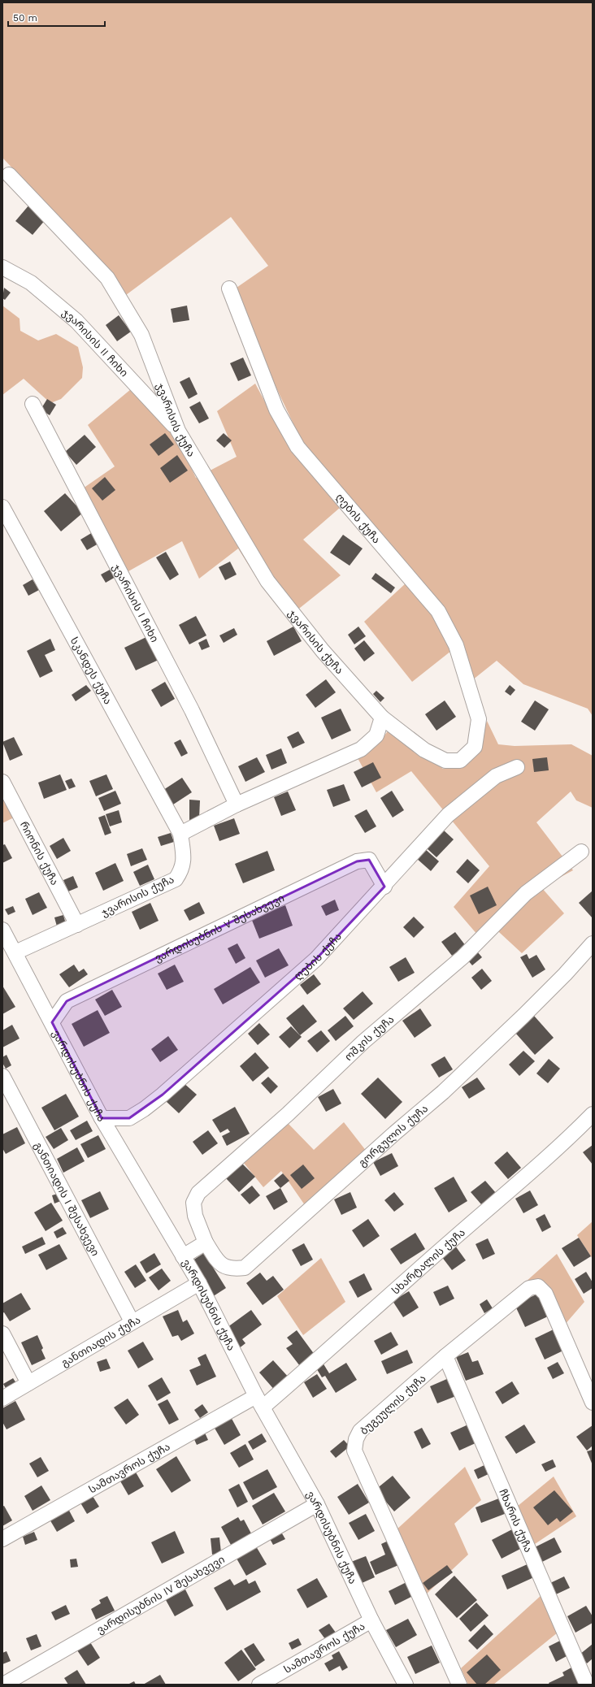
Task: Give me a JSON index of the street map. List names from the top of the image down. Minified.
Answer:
{"streets":{"street":["ჯვარისის II ჩიხი","ჯვარისის ქუჩა","ღების ქუჩა","ჯვარისის I ჩიხი","სკანდეს ქუჩა","რიონის ქუჩა","ვარდისუბნის V შესახვევი","ოშკის ქუჩა","ვარდისუბნის ქუჩა","გორგულის ქუჩა","განთიადის I შესახვევი","სხარტალის ქუჩა","განთიადის ქუჩა","ბუგეულის ქუჩა","სამთავროს ქუჩა","ჩხარის ქუჩა","ვარდისუბნის IV შესახვევი"]},"crossings":[["ჯვარისის II ჩიხი","ჯვარისის ქუჩა"],["ჯვარისის ქუჩა","ღების ქუჩა"],["ჯვარისის ქუჩა","სკანდეს ქუჩა"],["ჯვარისის ქუჩა","რიონის ქუჩა"],["ჯვარისის ქუჩა","ვარდისუბნის ქუჩა"],["ღების ქუჩა","ვარდისუბნის V შესახვევი"],["ღების ქუჩა","ვარდისუბნის ქუჩა"],["ვარდისუბნის V შესახვევი","ვარდისუბნის ქუჩა"],["ოშკის ქუჩა","გორგულის ქუჩა"],["ვარდისუბნის ქუჩა","სხარტალის ქუჩა"],["ვარდისუბნის ქუჩა","განთიადის ქუჩა"],["ვარდისუბნის ქუჩა","სამთავროს ქუჩა"],["ვარდისუბნის ქუჩა","ვარდისუბნის IV შესახვევი"],["განთიადის I შესახვევი","განთიადის ქუჩა"],["სხარტალის ქუჩა","სამთავროს ქუჩა"],["ბუგეულის ქუჩა","ჩხარის ქუჩა"]],"scale_bar":"50 m"}
